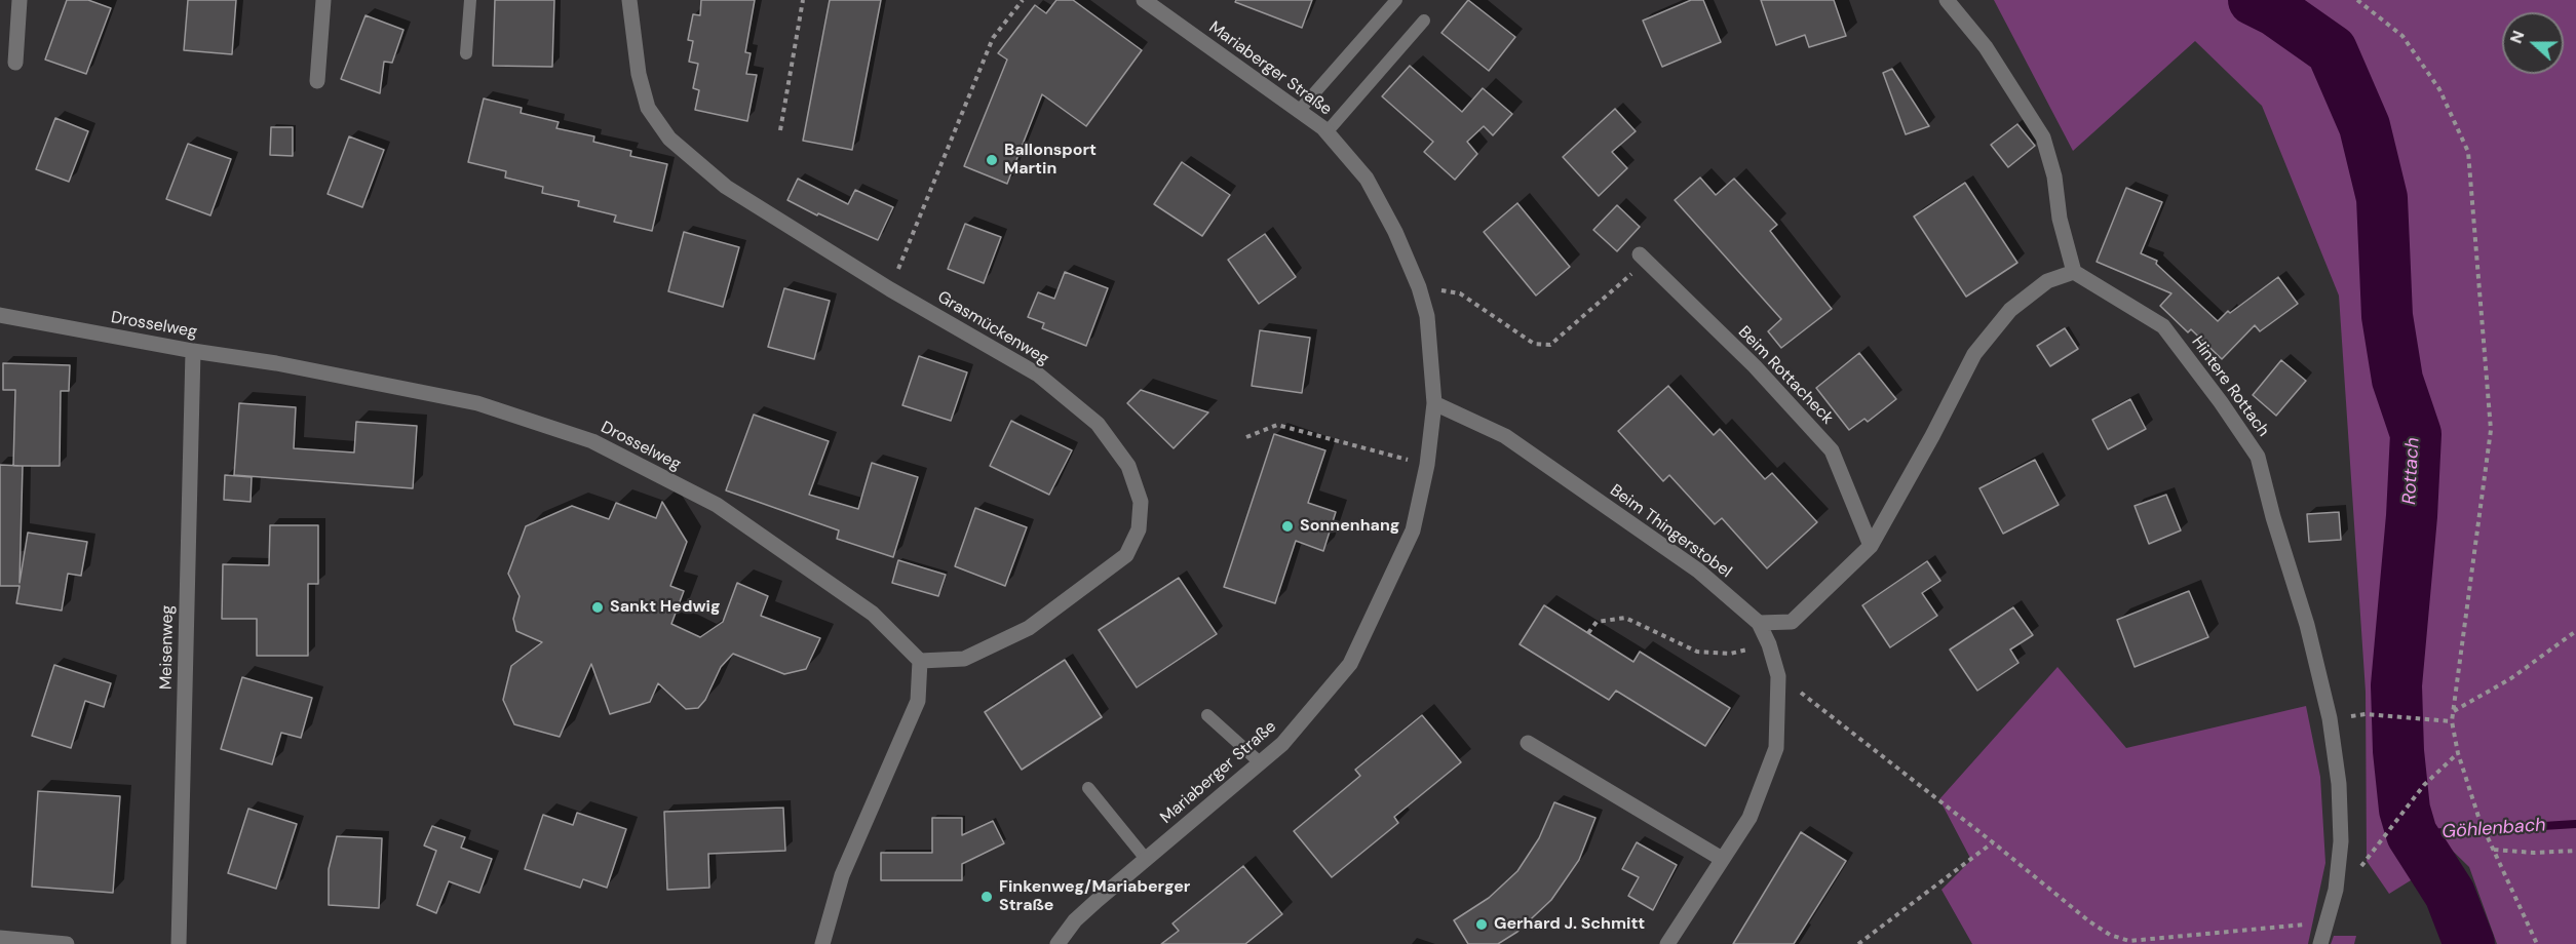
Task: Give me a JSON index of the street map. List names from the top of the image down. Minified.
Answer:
{"streets":{"street":["Mariaberger Straße","Drosselweg","Grasmückenweg","Beim Rottacheck","Hintere Rottach","Beim Thingerstobel","Meisenweg"]},"crossings":[["Mariaberger Straße","Beim Thingerstobel"],["Drosselweg","Grasmückenweg"],["Drosselweg","Meisenweg"]],"water":["Rottach","Göhlenbach"],"places":["Ballonsport Martin","Sonnenhang","Sankt Hedwig","Finkenweg/Mariaberger Straße","Gerhard J. Schmitt"],"north":"left"}
